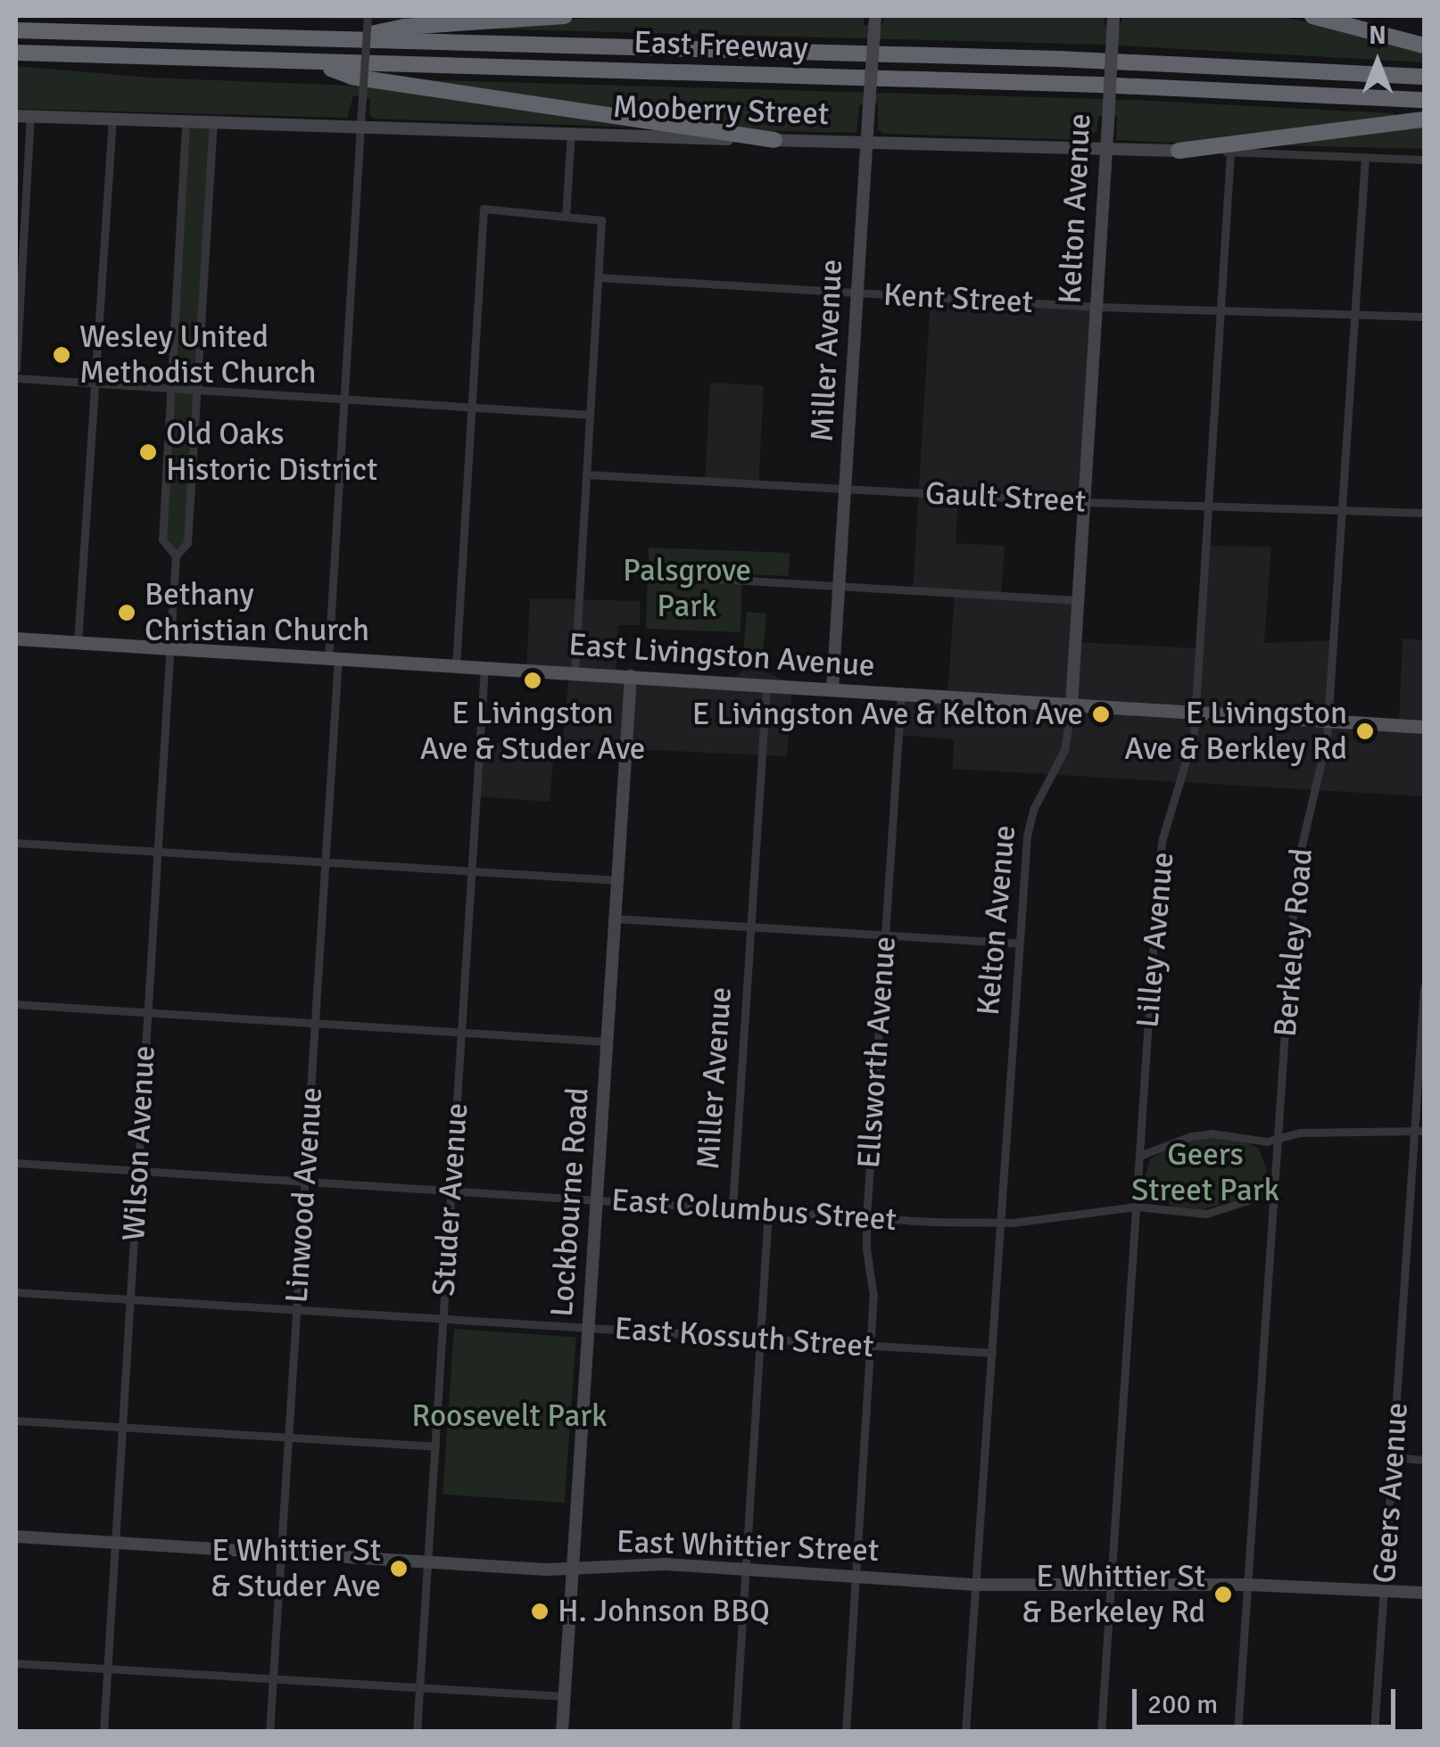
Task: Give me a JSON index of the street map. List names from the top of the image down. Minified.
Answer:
{"streets":{"highway":["East Freeway"],"main road":["Mooberry Street","Kelton Avenue","Miller Avenue","East Livingston Avenue","Lockbourne Road","East Whittier Street"],"street":["Kent Street","Gault Street","Lilley Avenue","Berkeley Road","Ellsworth Avenue","Wilson Avenue","Linwood Avenue","Studer Avenue","East Columbus Street","East Kossuth Street","Geers Avenue"]},"crossings":[["Mooberry Street","Kelton Avenue"],["Mooberry Street","Miller Avenue"],["Mooberry Street","Lilley Avenue"],["Mooberry Street","Berkeley Road"],["Mooberry Street","Wilson Avenue"],["Mooberry Street","Linwood Avenue"],["Kelton Avenue","Kent Street"],["Kelton Avenue","Gault Street"],["Kelton Avenue","East Livingston Avenue"],["Kelton Avenue","East Columbus Street"],["Kelton Avenue","East Kossuth Street"],["Kelton Avenue","East Whittier Street"],["Kent Street","Miller Avenue"],["Kent Street","Lilley Avenue"],["Kent Street","Berkeley Road"],["Miller Avenue","Gault Street"],["Miller Avenue","East Livingston Avenue"],["Miller Avenue","East Columbus Street"],["Gault Street","Lilley Avenue"],["Gault Street","Berkeley Road"],["East Livingston Avenue","Lilley Avenue"],["East Livingston Avenue","Berkeley Road"],["East Livingston Avenue","Ellsworth Avenue"],["East Livingston Avenue","Wilson Avenue"],["East Livingston Avenue","Linwood Avenue"],["East Livingston Avenue","Studer Avenue"],["East Livingston Avenue","Lockbourne Road"],["Lilley Avenue","East Columbus Street"],["Lilley Avenue","East Whittier Street"],["Berkeley Road","East Columbus Street"],["Berkeley Road","East Whittier Street"],["Ellsworth Avenue","East Columbus Street"],["Ellsworth Avenue","East Kossuth Street"],["Ellsworth Avenue","East Whittier Street"],["Wilson Avenue","East Columbus Street"],["Wilson Avenue","East Kossuth Street"],["Wilson Avenue","East Whittier Street"],["Linwood Avenue","East Columbus Street"],["Linwood Avenue","East Kossuth Street"],["Linwood Avenue","East Whittier Street"],["Studer Avenue","East Columbus Street"],["Studer Avenue","East Kossuth Street"],["Studer Avenue","East Whittier Street"],["Lockbourne Road","East Columbus Street"],["Lockbourne Road","East Kossuth Street"],["Lockbourne Road","East Whittier Street"],["Geers Avenue","East Whittier Street"]],"parks":["Palsgrove Park","Geers Street Park","Roosevelt Park"],"places":["Wesley United Methodist Church","Old Oaks Historic District","Bethany Christian Church","E Livingston Ave & Studer Ave","E Livingston Ave & Kelton Ave","E Livingston Ave & Berkley Rd","E Whittier St & Studer Ave","E Whittier St & Berkeley Rd","H. Johnson BBQ"],"scale_bar":"200 m","north":"top"}
